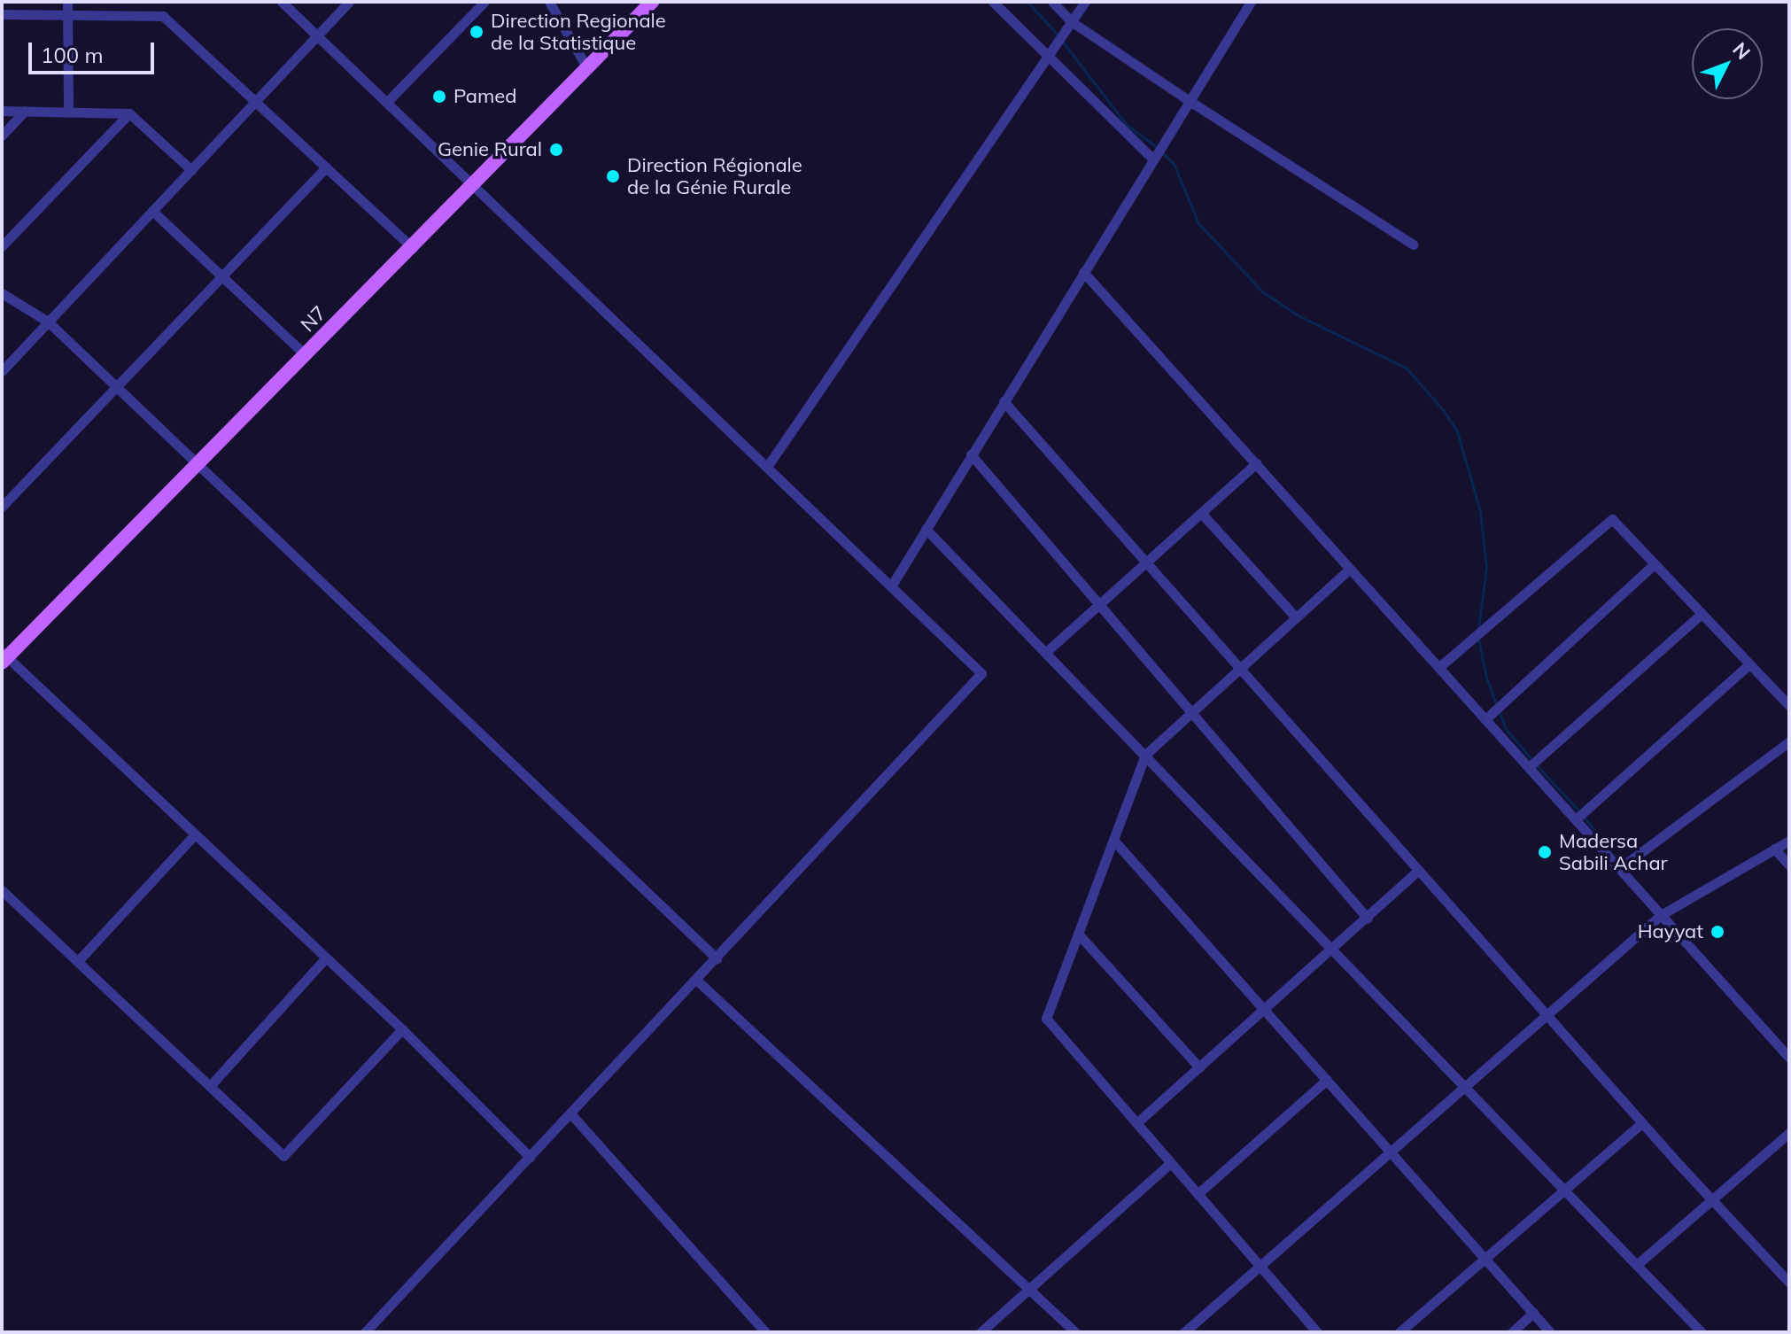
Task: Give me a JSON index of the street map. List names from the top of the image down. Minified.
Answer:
{"streets":{"main road":["N7"]},"places":["Direction Regionale de la Statistique","Pamed","Genie Rural","Direction Régionale de la Génie Rurale","Madersa Sabili Achar","Hayyat"],"scale_bar":"100 m","north":"top right"}
